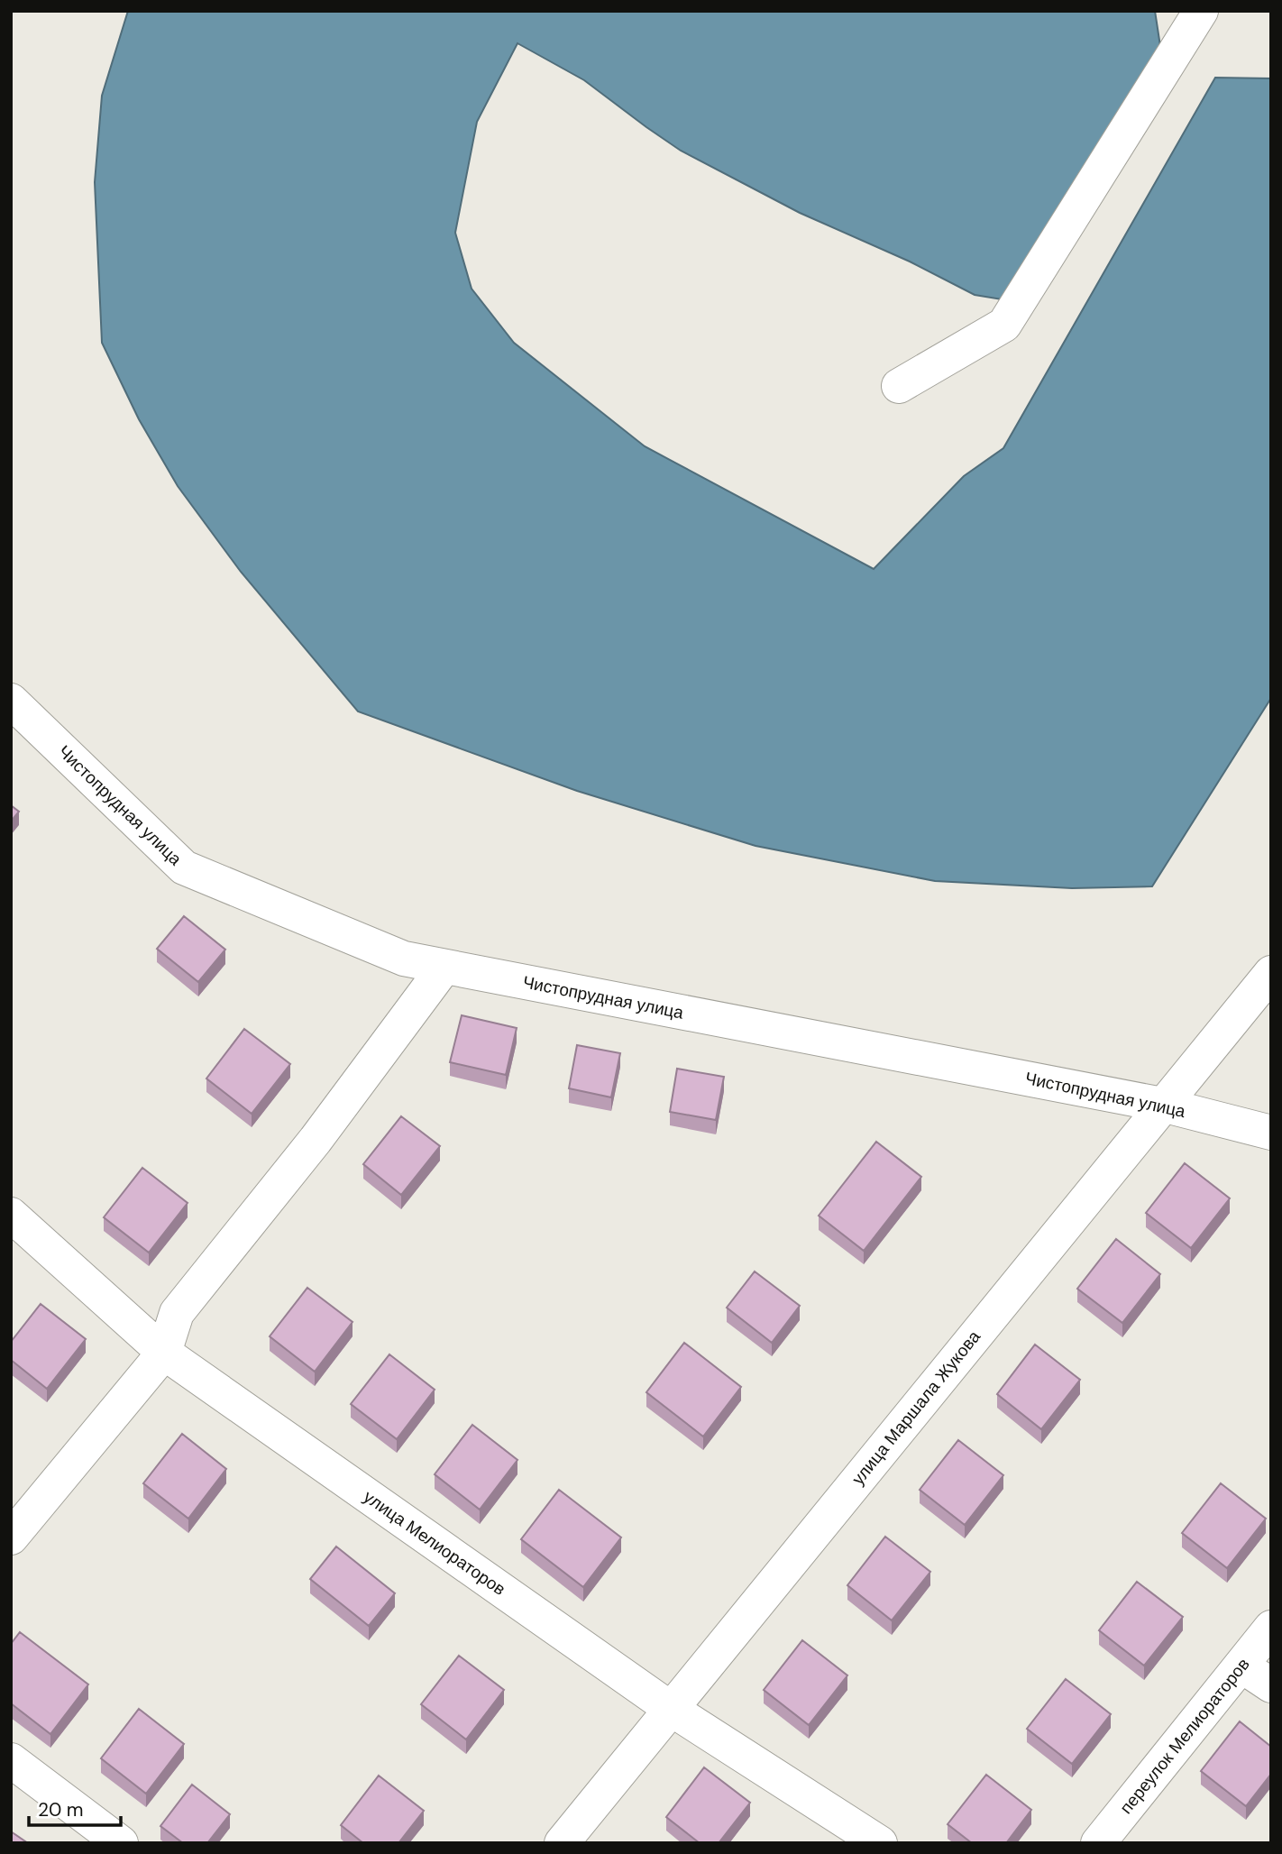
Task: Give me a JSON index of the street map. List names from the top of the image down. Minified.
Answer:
{"streets":{"street":["Чистопрудная улица","улица Маршала Жукова","улица Мелиораторов","переулок Мелиораторов"]},"crossings":[["Чистопрудная улица","улица Маршала Жукова"],["улица Маршала Жукова","улица Мелиораторов"]],"scale_bar":"20 m"}
